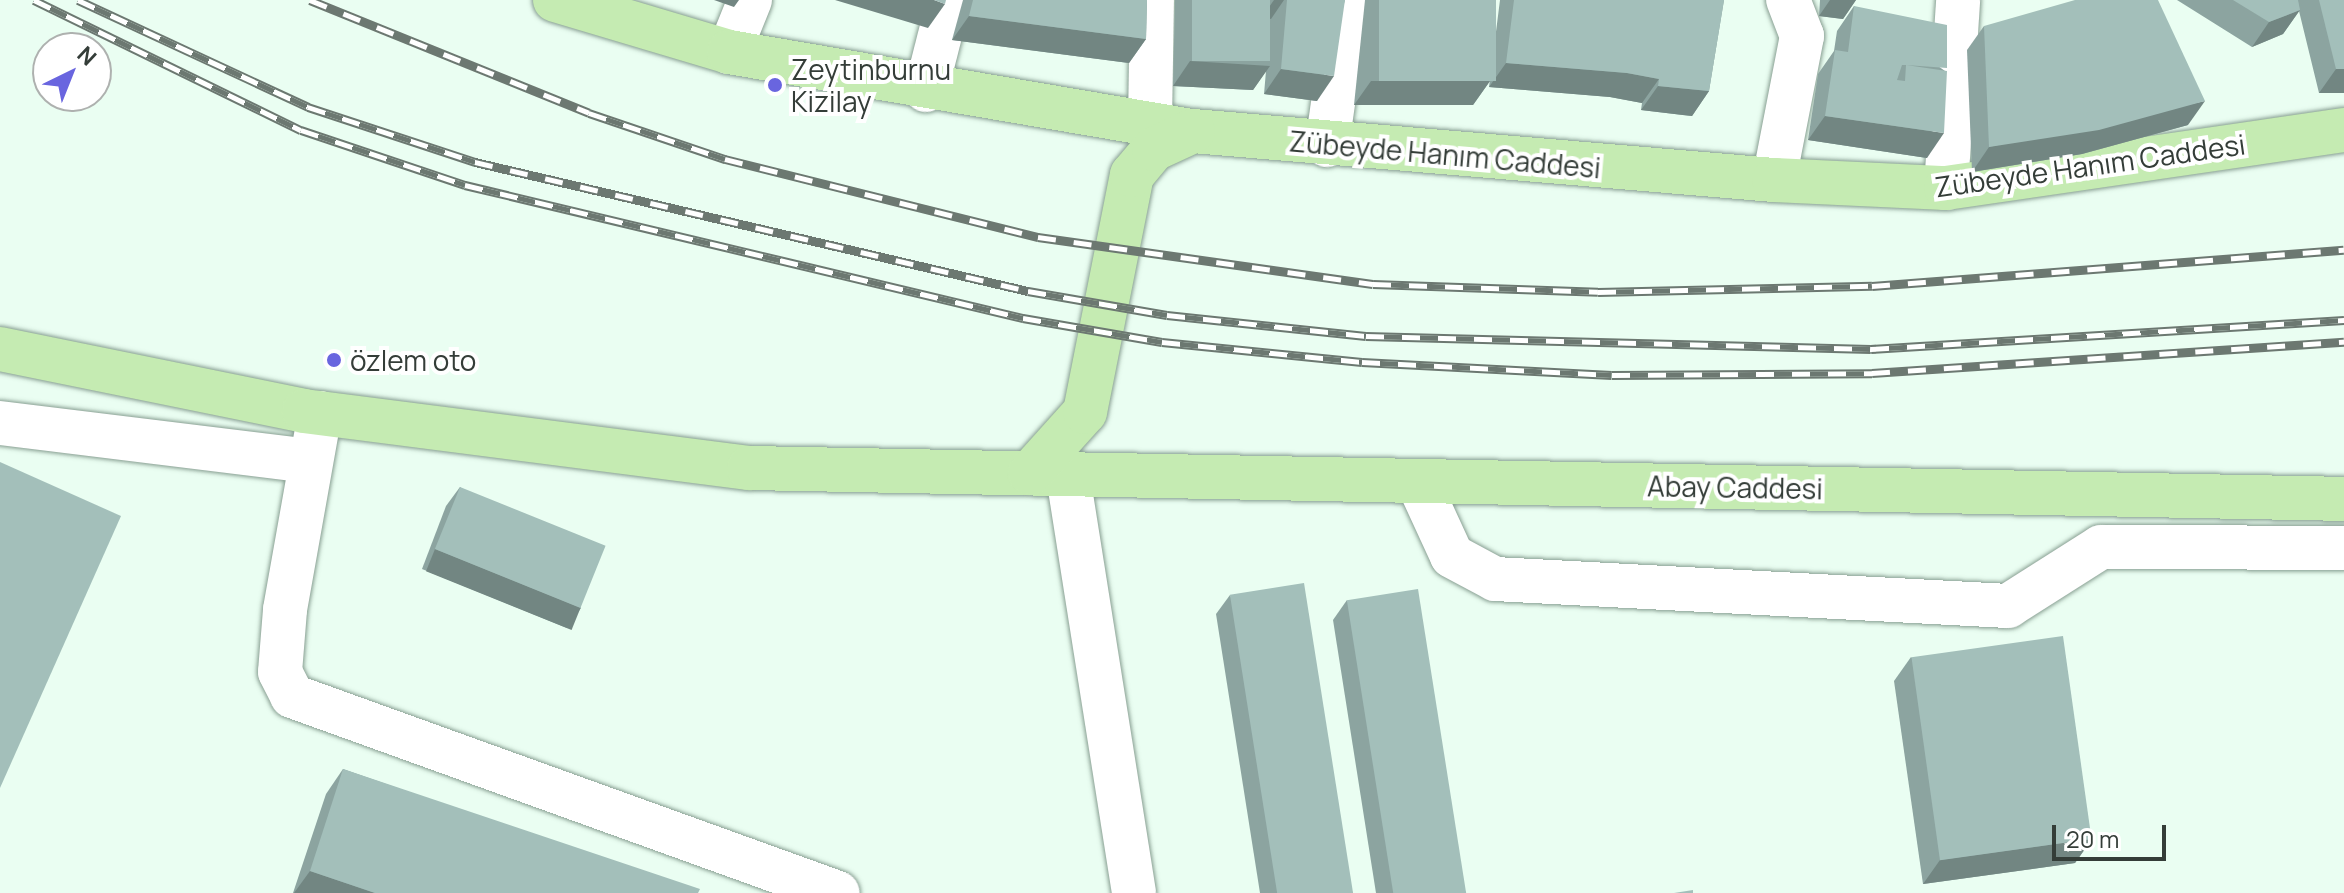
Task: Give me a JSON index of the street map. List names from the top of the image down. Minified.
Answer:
{"streets":{"main road":["Zübeyde Hanım Caddesi","Abay Caddesi"]},"places":["Zeytinburnu Kizilay","özlem oto"],"scale_bar":"20 m","north":"top right"}
